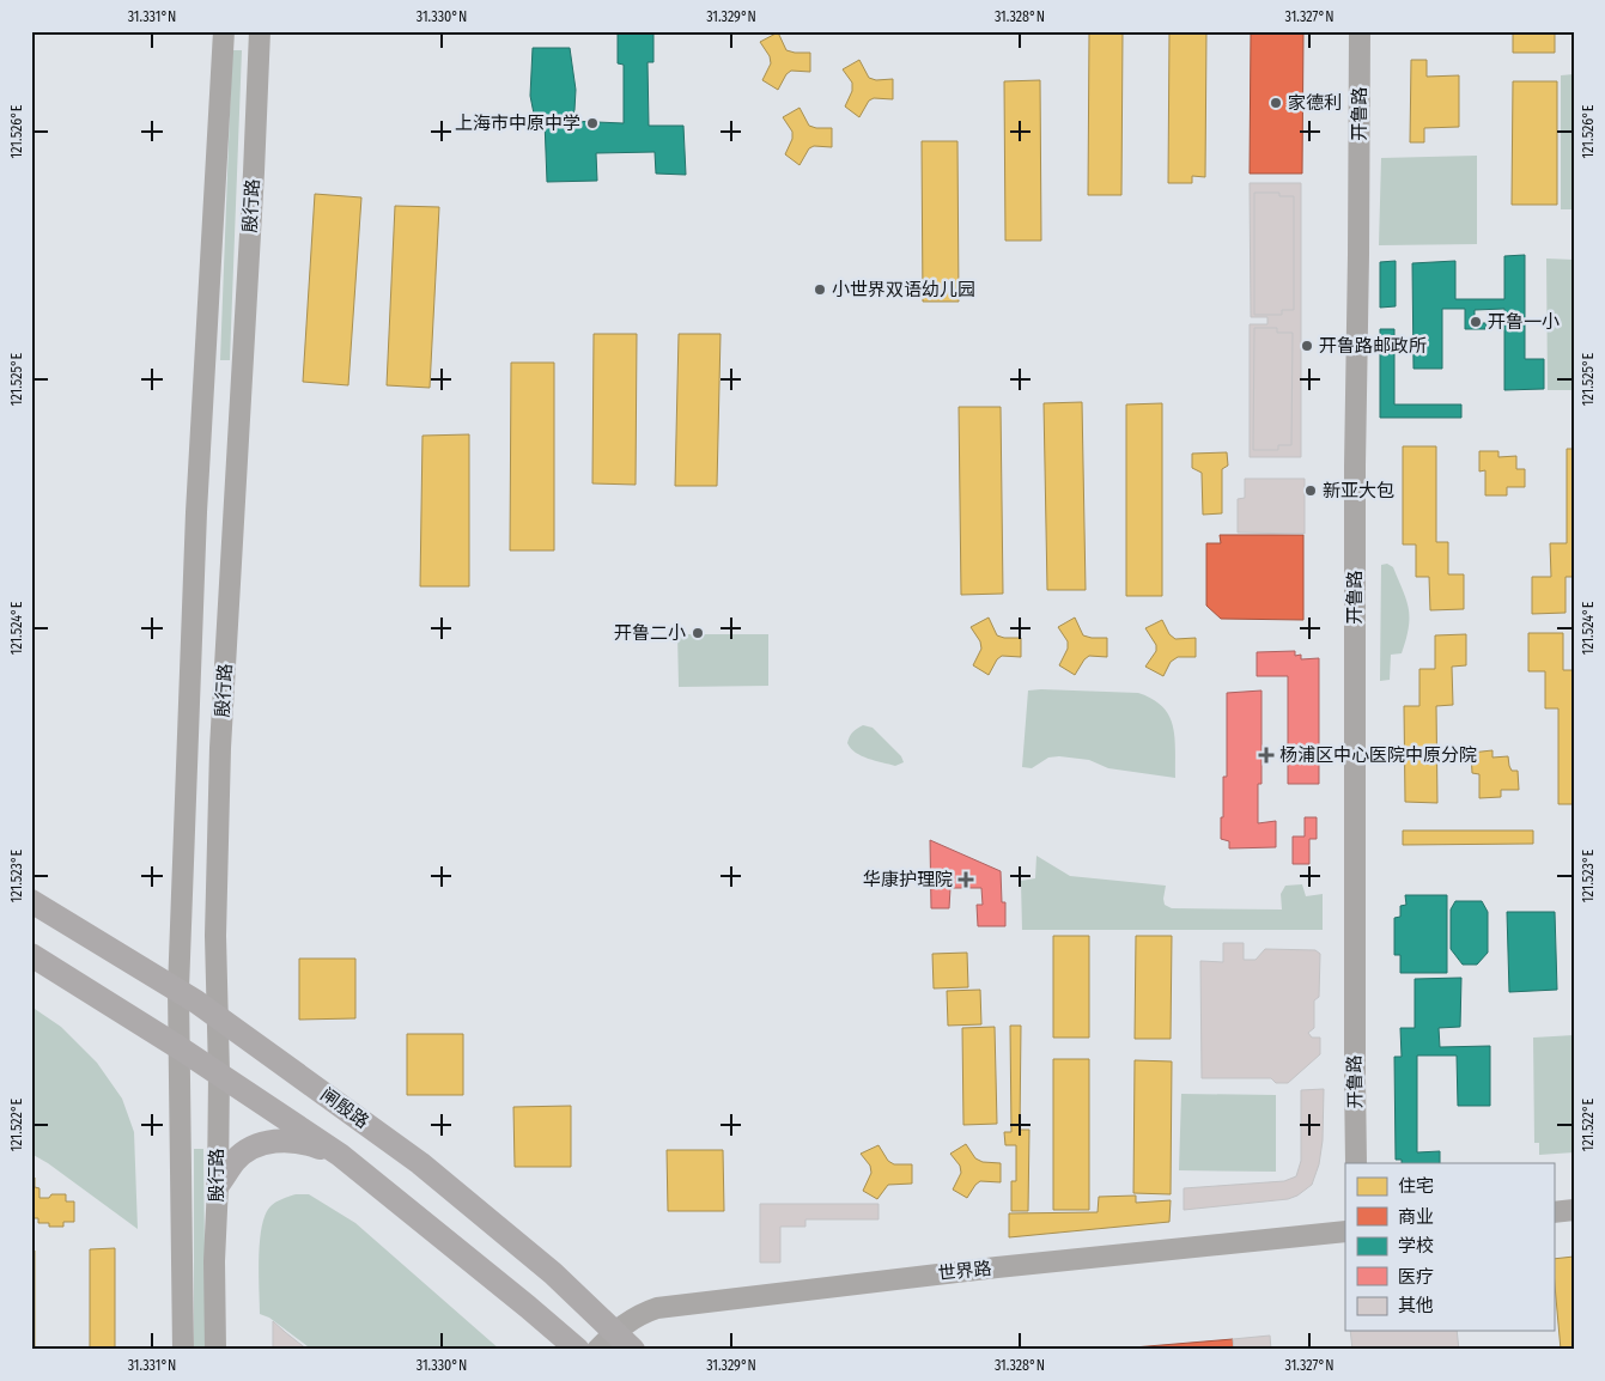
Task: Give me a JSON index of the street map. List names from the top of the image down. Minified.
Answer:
{"streets":{"main road":["开鲁路","殷行路","闸殷路","世界路"]},"crossings":[["殷行路","闸殷路"],["闸殷路","世界路"]],"places":{"other":["家德利","上海市中原中学","小世界双语幼儿园","开鲁一小","开鲁路邮政所","新亚大包","开鲁二小"],"health":["杨浦区中心医院中原分院","华康护理院"]},"legend":["住宅","商业","学校","医疗","其他"],"coordinates":["31.331°N","31.330°N","31.329°N","31.328°N","31.327°N","121.526°E","121.525°E","121.524°E","121.523°E","121.522°E"]}
